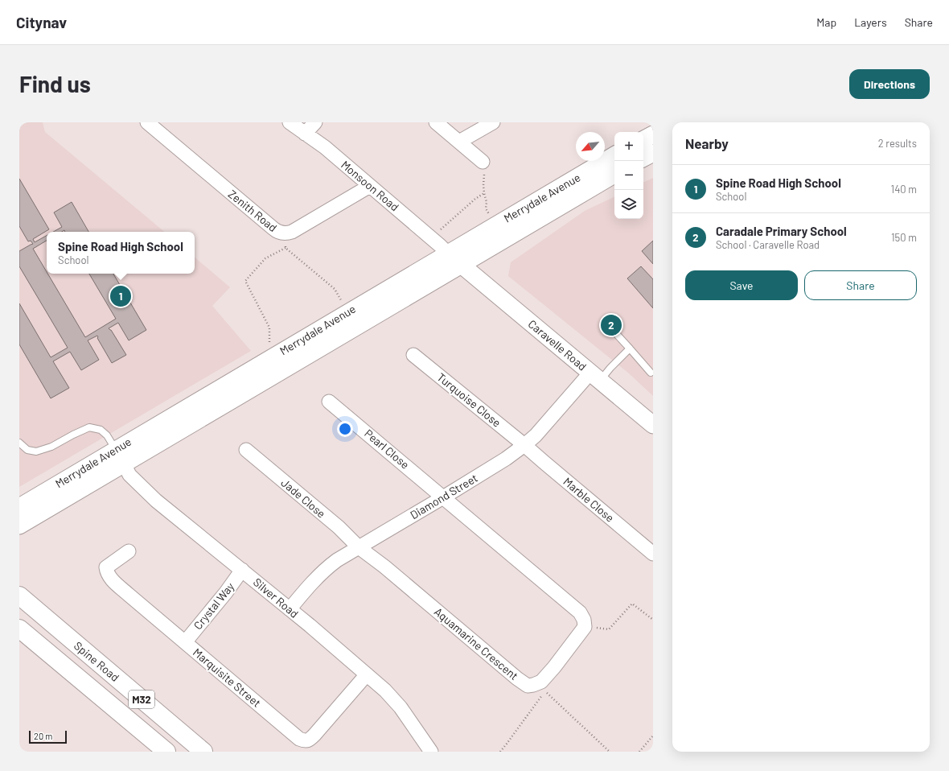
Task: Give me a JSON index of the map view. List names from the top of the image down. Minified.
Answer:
{"streets":{"main road":["Spine Road","M32"],"street":["Monsoon Road","Merrydale Avenue","Zenith Road","Caravelle Road","Turquoise Close","Pearl Close","Diamond Street","Jade Close","Marble Close","Silver Road","Crystal Way","Aquamarine Crescent","Marquisite Street"]},"crossings":[["Monsoon Road","Merrydale Avenue"],["Monsoon Road","Zenith Road"],["Monsoon Road","Caravelle Road"],["Merrydale Avenue","Caravelle Road"],["Merrydale Avenue","Silver Road"],["Caravelle Road","Diamond Street"],["Turquoise Close","Diamond Street"],["Turquoise Close","Marble Close"],["Pearl Close","Diamond Street"],["Diamond Street","Jade Close"],["Diamond Street","Marble Close"],["Diamond Street","Silver Road"],["Diamond Street","Aquamarine Crescent"],["Jade Close","Aquamarine Crescent"],["Silver Road","Crystal Way"],["Silver Road","Marquisite Street"],["Crystal Way","Marquisite Street"]],"scale_bar":"20 m","north":"bottom left","page":{"header":"Citynav","nav":["Map","Layers","Share"],"buttons":["Directions",["Save","Share"]],"title":"Find us","heading":["Nearby","2 results"],"map_buttons":["+","−"],"list":[{"mark":"1","name":"Spine Road High School","note":"School","value":"140 m"},{"mark":"2","name":"Caradale Primary School","note":"School · Caravelle Road","value":"150 m"}],"popup":["Spine Road High School","School"],"pins":["1","2"],"scale":"20 m"}}
